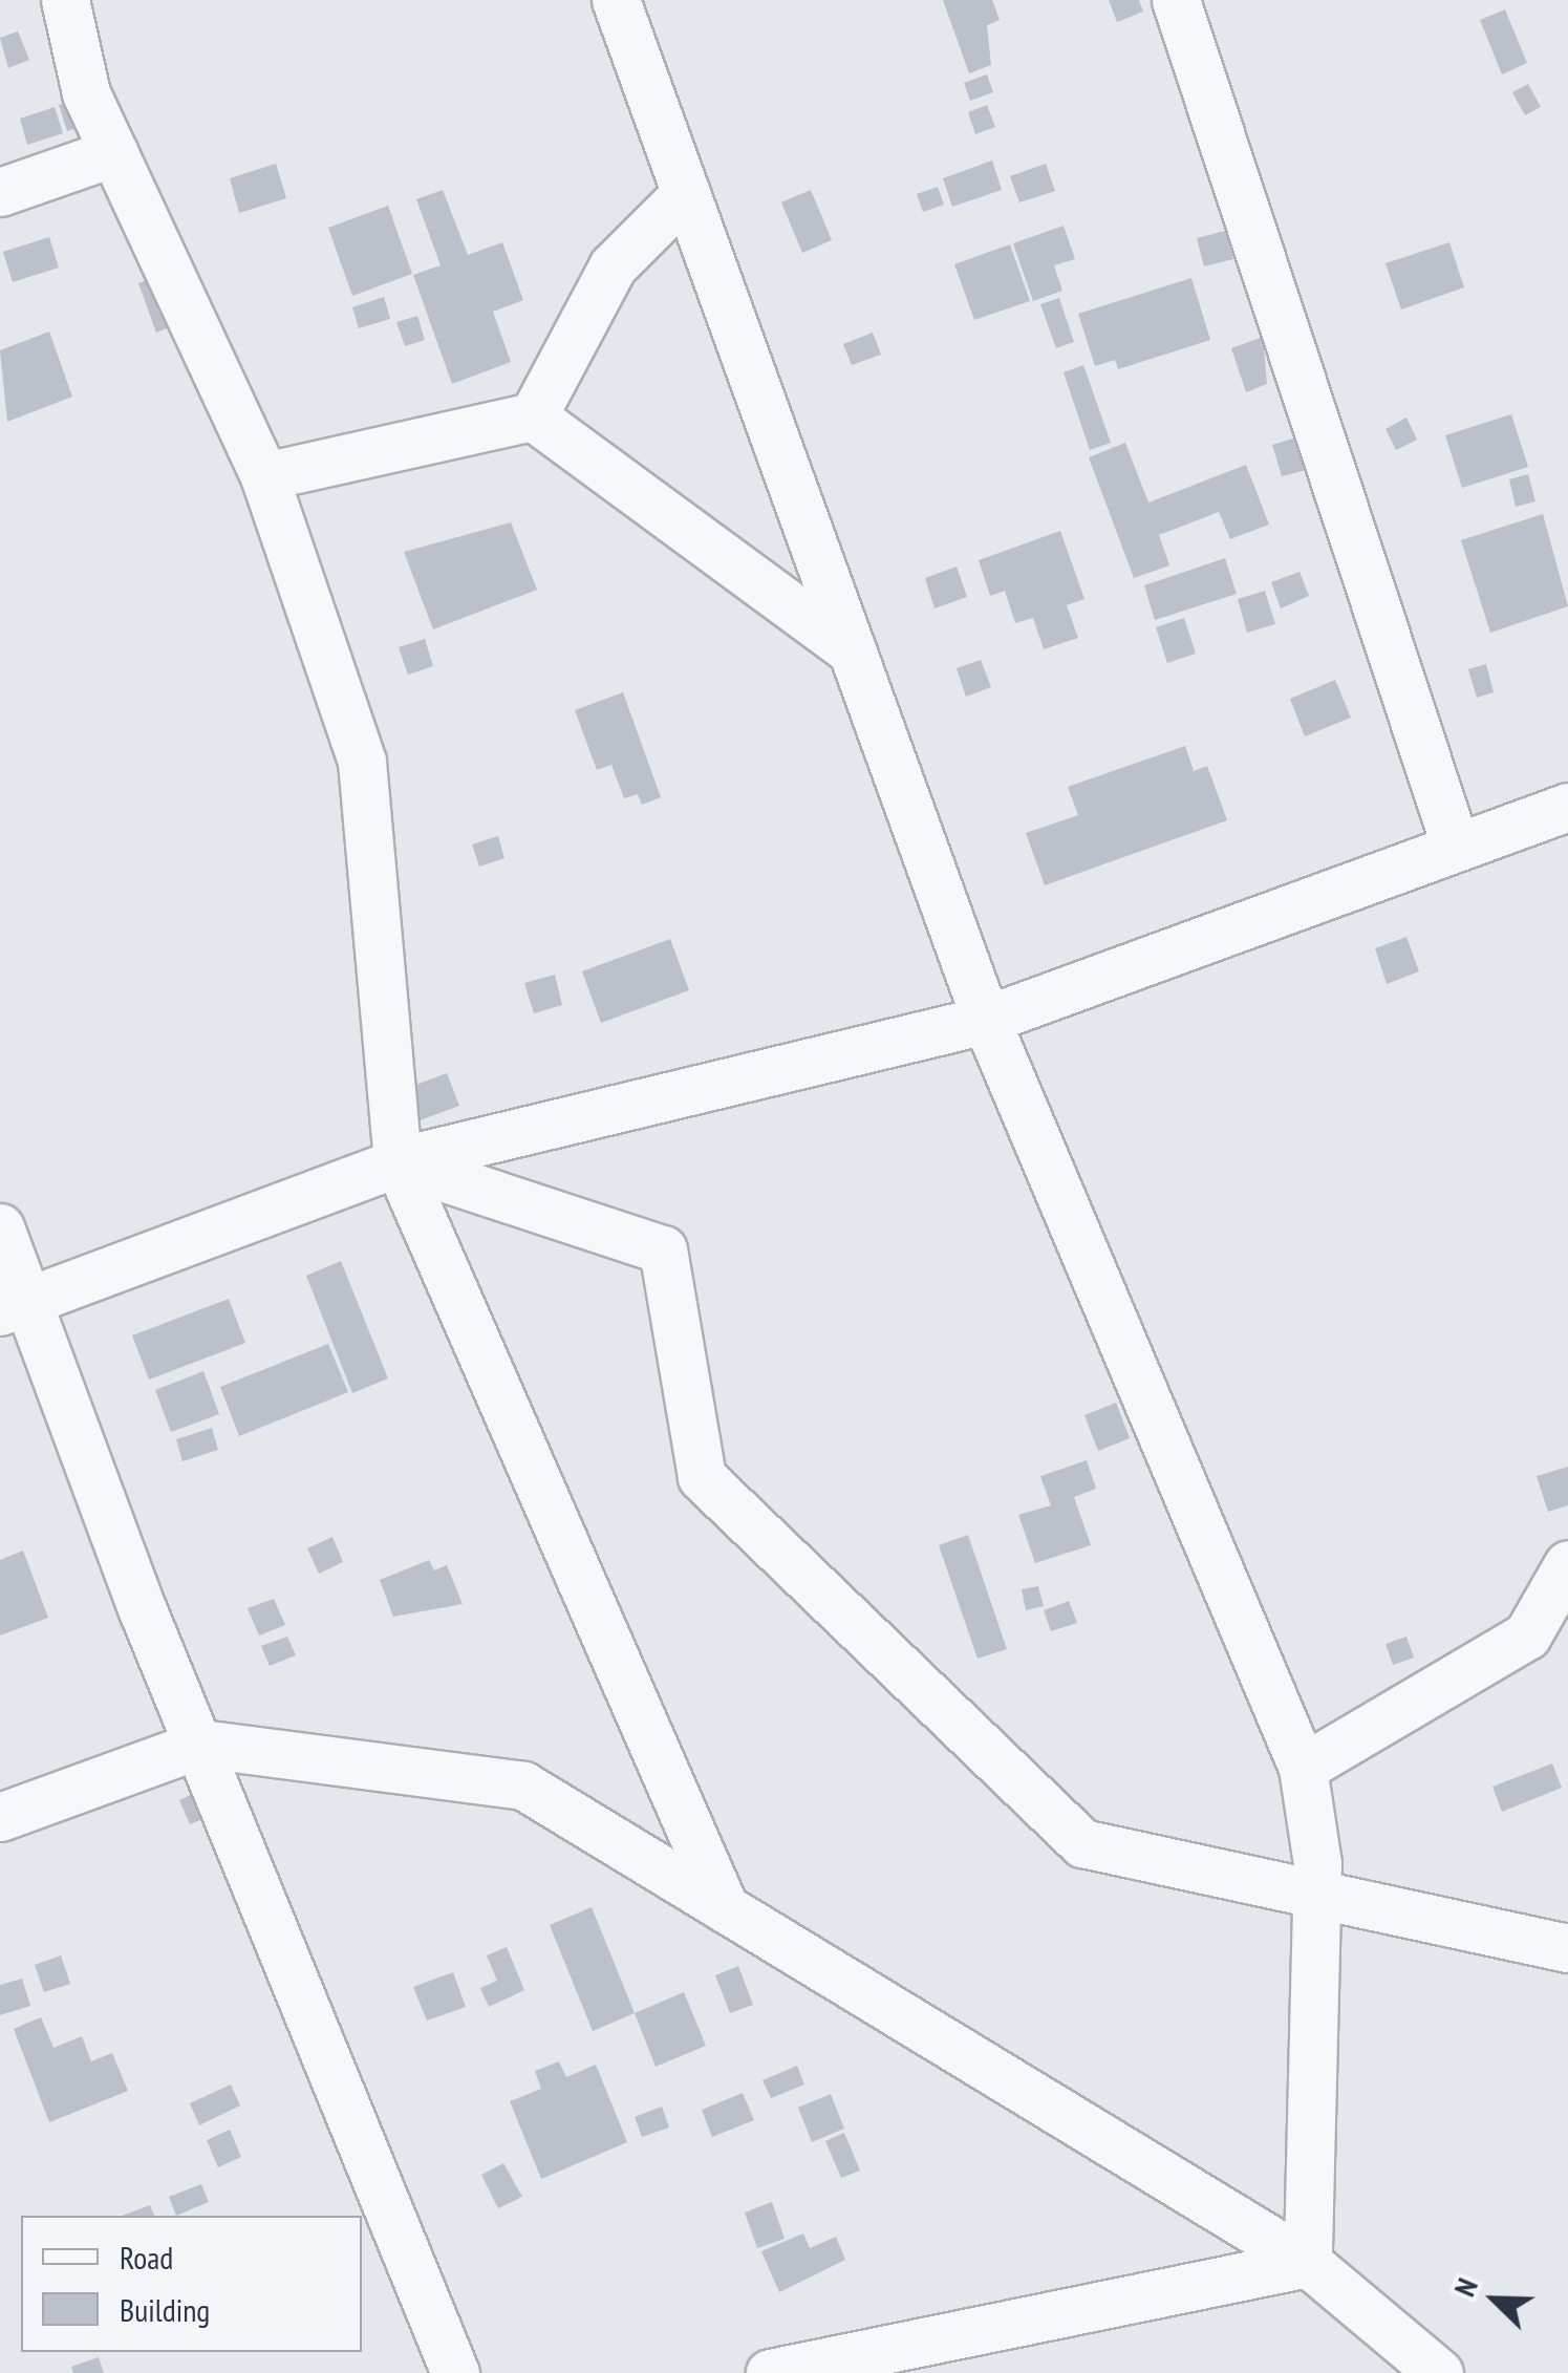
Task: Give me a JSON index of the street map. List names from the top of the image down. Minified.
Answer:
{"legend":["Road","Building"],"north":"top left"}
